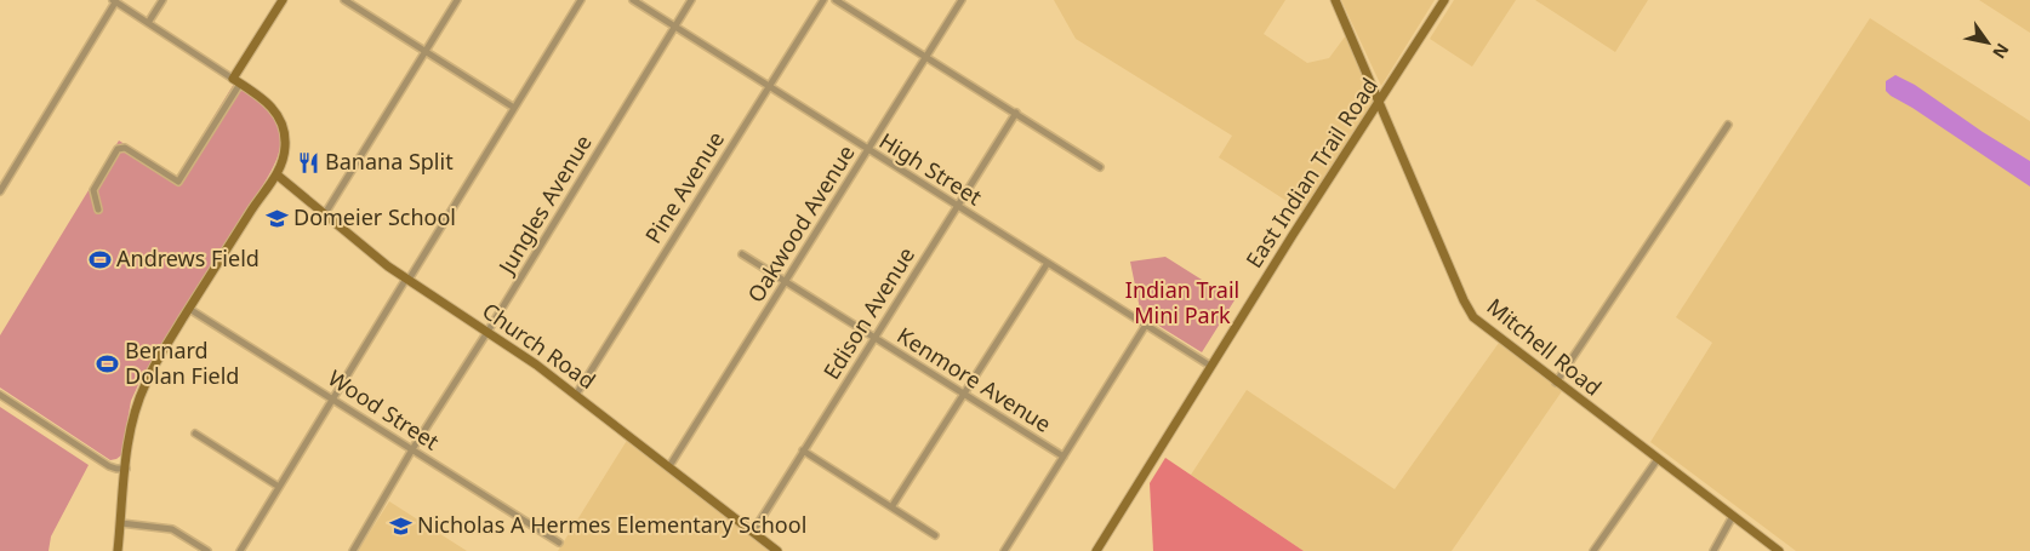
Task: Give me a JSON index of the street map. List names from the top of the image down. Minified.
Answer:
{"streets":{"street":["High Street","East Indian Trail Road","Pine Avenue","Jungles Avenue","Oakwood Avenue","Edison Avenue","Church Road","Mitchell Road","Kenmore Avenue","Wood Street"]},"crossings":[["High Street","East Indian Trail Road"],["High Street","Pine Avenue"],["High Street","Jungles Avenue"],["High Street","Oakwood Avenue"],["High Street","Edison Avenue"],["East Indian Trail Road","Mitchell Road"],["Pine Avenue","Church Road"],["Jungles Avenue","Church Road"],["Jungles Avenue","Wood Street"],["Oakwood Avenue","Church Road"],["Oakwood Avenue","Kenmore Avenue"],["Edison Avenue","Church Road"],["Edison Avenue","Kenmore Avenue"]],"parks":["Indian Trail Mini Park"],"places":{"restaurant":["Banana Split"],"school or university":["Domeier School","Nicholas A Hermes Elementary School"],"sports":["Andrews Field","Bernard Dolan Field"]},"north":"bottom right"}
